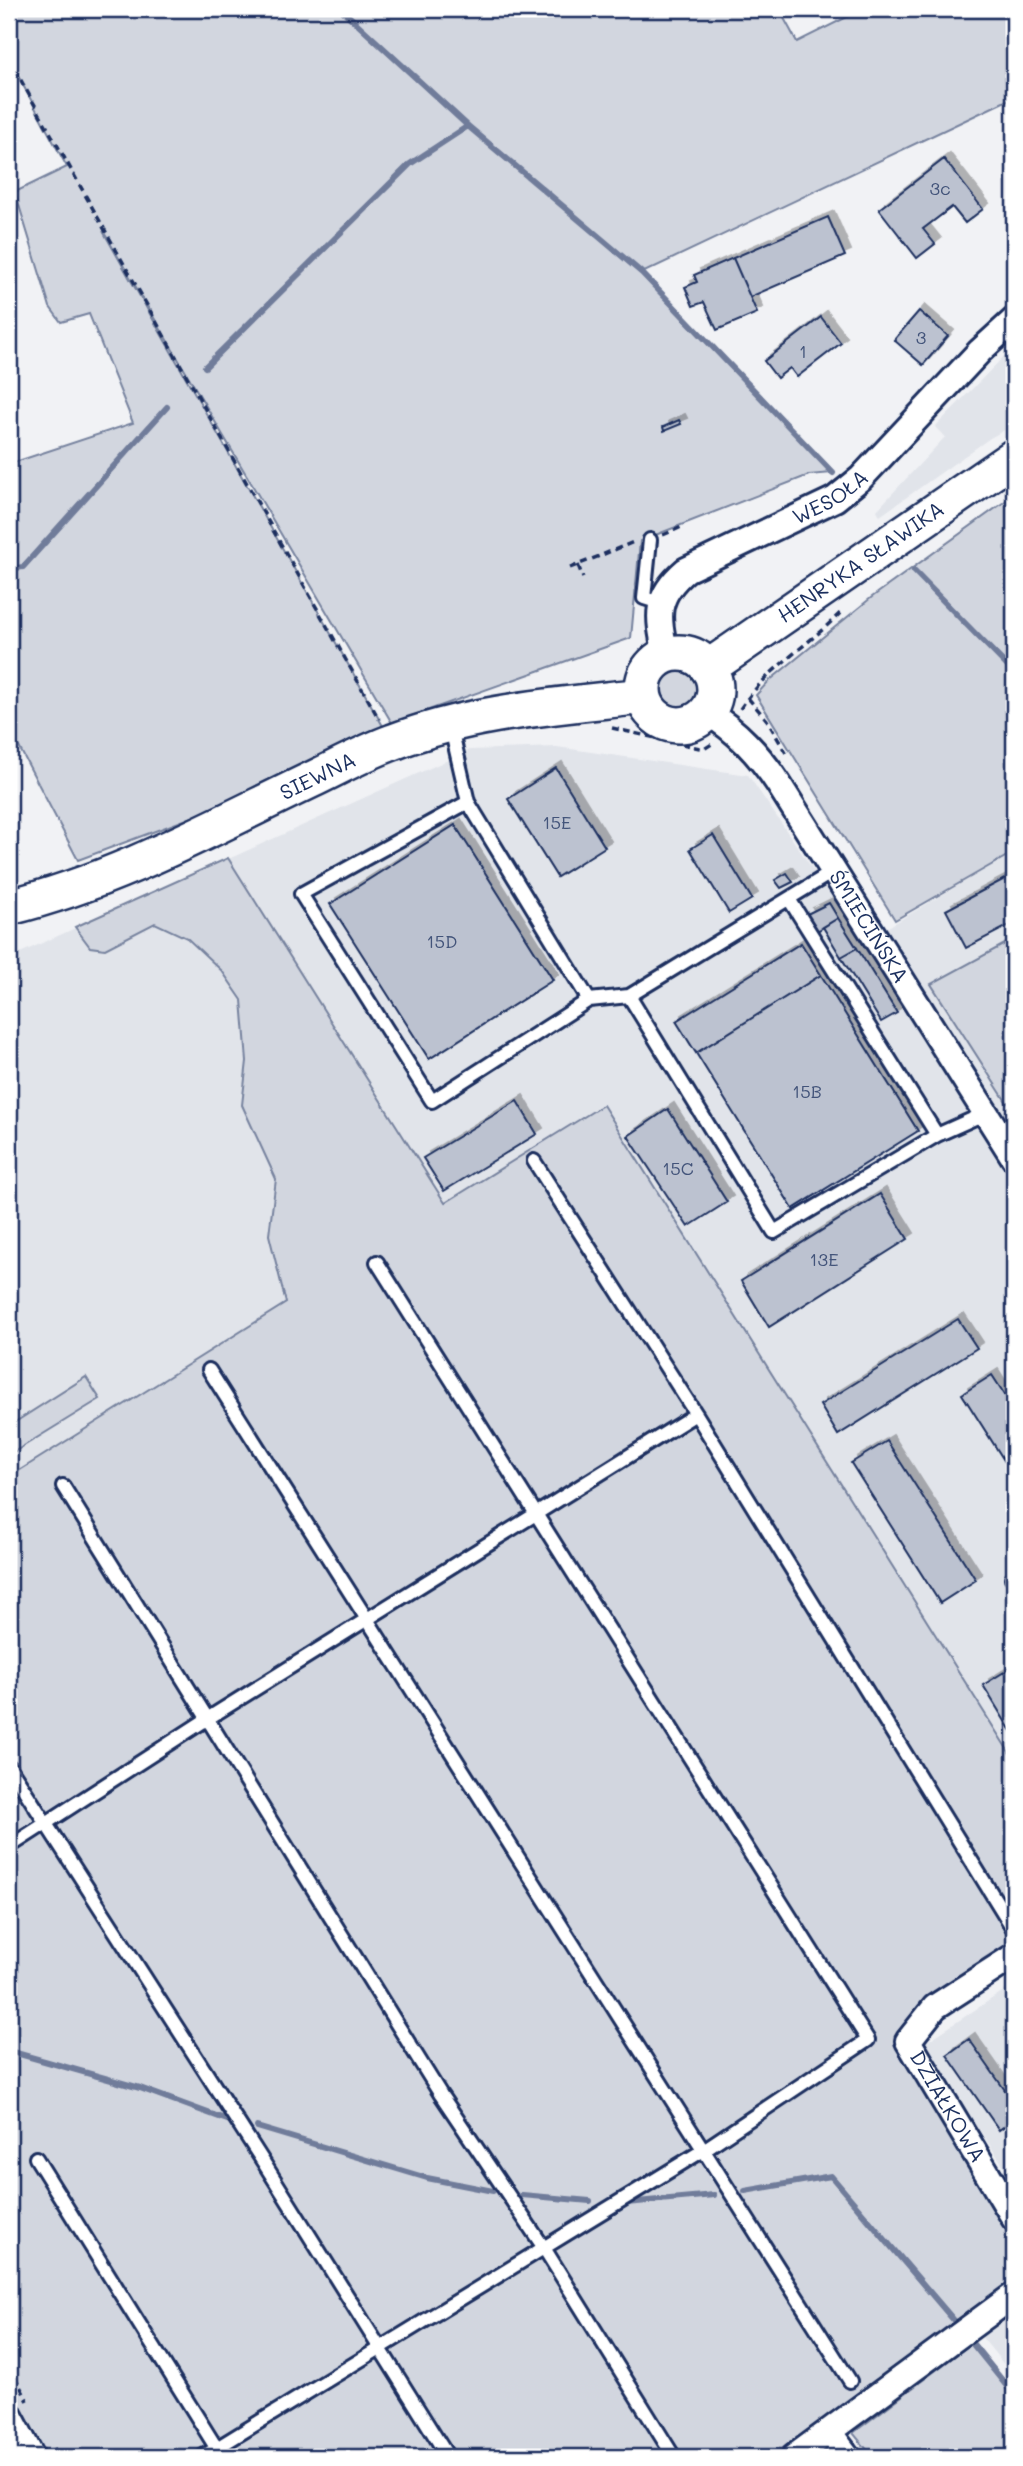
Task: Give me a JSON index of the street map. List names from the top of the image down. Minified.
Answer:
{"streets":{"main road":["HENRYKA SŁAWIKA","SIEWNA"],"street":["WESOŁA","ŚMIECIŃSKA","DZIAŁKOWA"]},"crossings":[["HENRYKA SŁAWIKA","SIEWNA"],["HENRYKA SŁAWIKA","ŚMIECIŃSKA"],["SIEWNA","ŚMIECIŃSKA"]],"house_numbers":["3c","3","1","15E","15D","15B","15C","13E"]}
